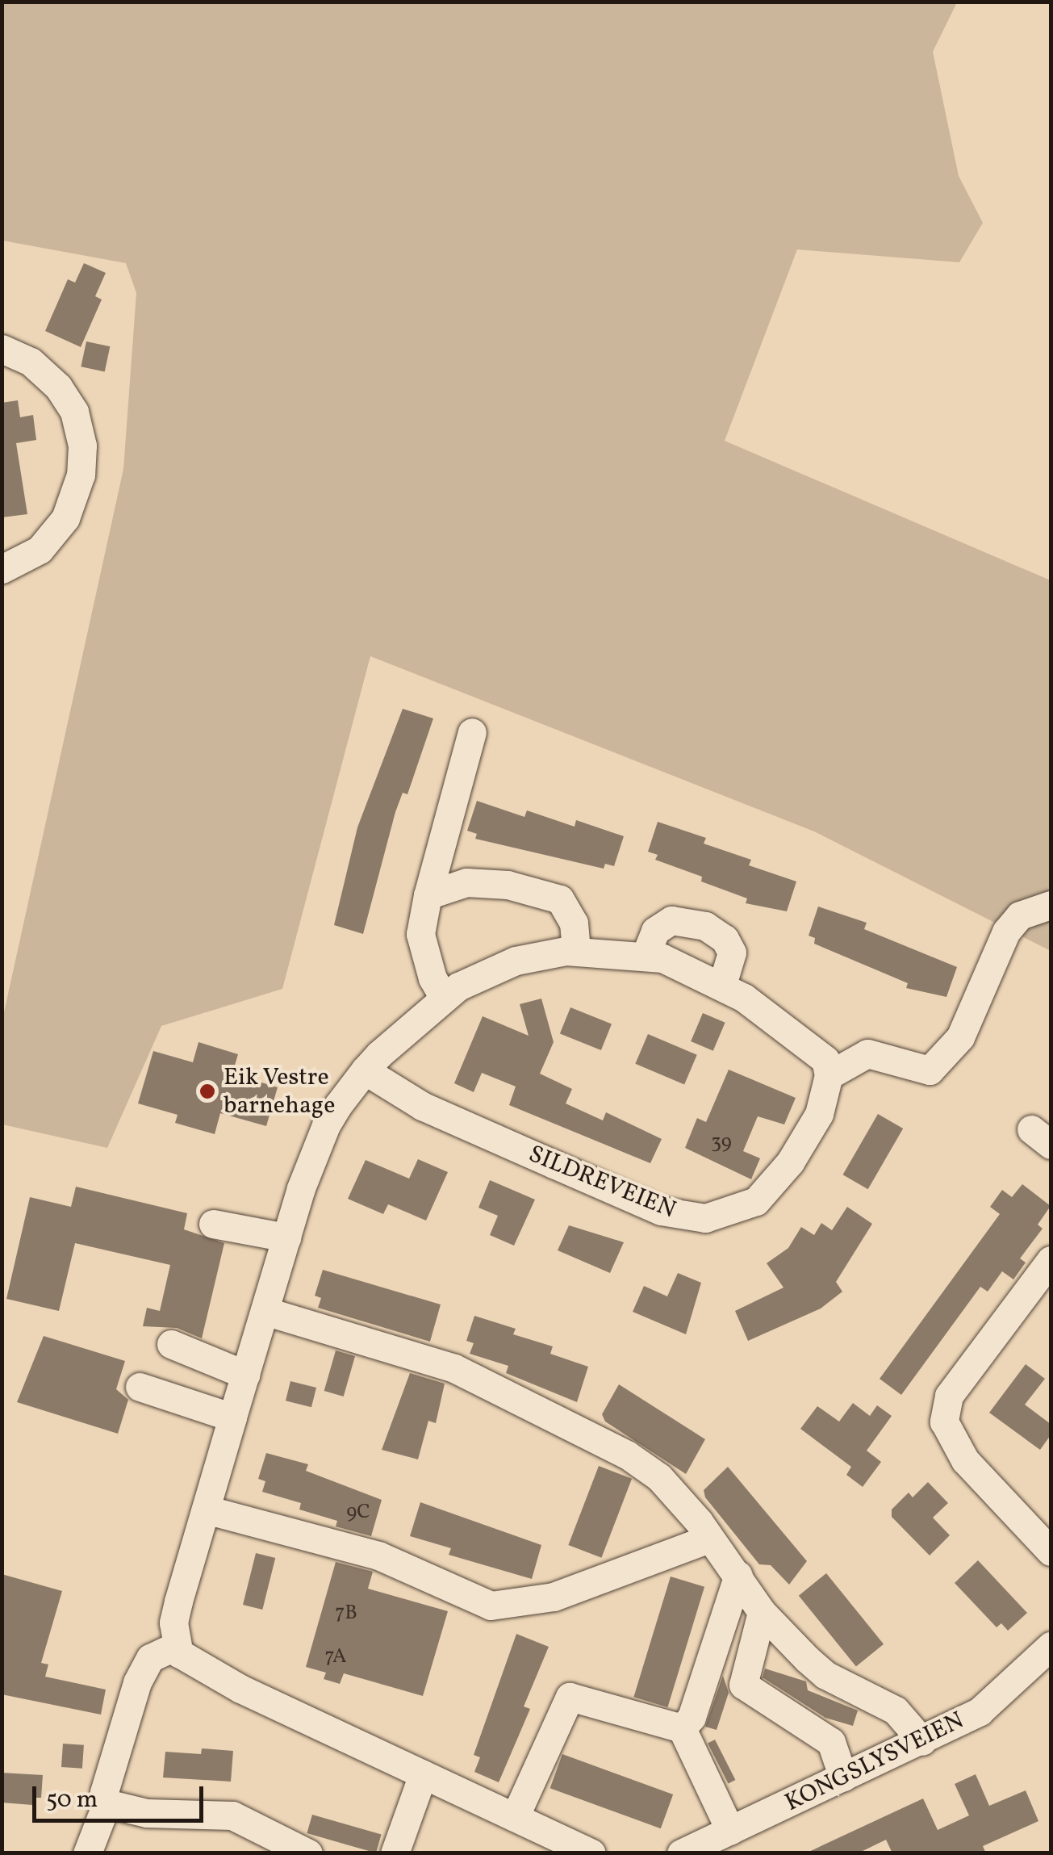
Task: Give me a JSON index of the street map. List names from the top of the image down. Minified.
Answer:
{"streets":{"street":["SILDREVEIEN","KONGSLYSVEIEN"]},"places":["Eik Vestre barnehage"],"house_numbers":["39","9C","7B","7A"],"scale_bar":"50 m"}
